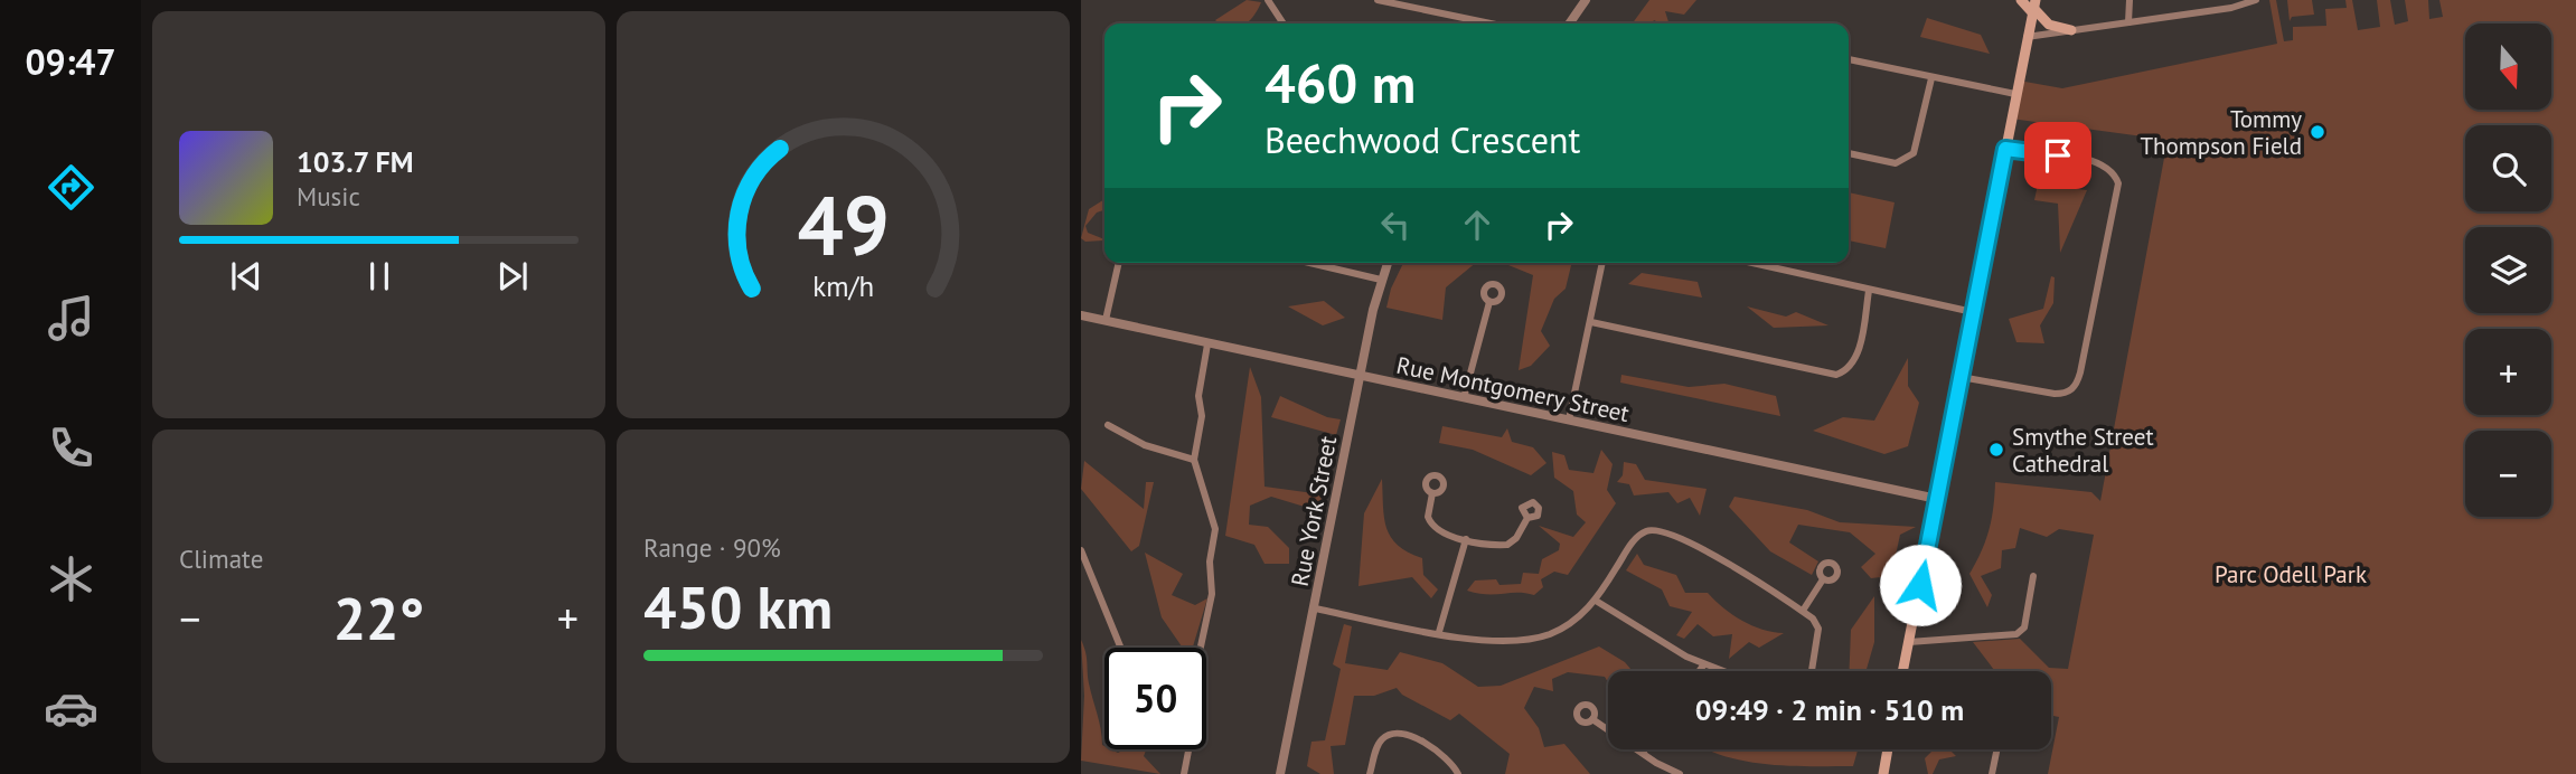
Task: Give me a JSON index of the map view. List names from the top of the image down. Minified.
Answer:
{"streets":{"street":["Rue Montgomery Street","Rue York Street"]},"crossings":[["Rue Montgomery Street","Rue York Street"]],"parks":["Parc Odell Park"],"places":["Tommy Thompson Field","Smythe Street Cathedral"],"north":"bottom","page":{"tabs":"09:47","map_buttons":["+","−"],"turn":["460 m","Beechwood Crescent"],"song":["103.7 FM","Music"],"tile":["Climate",["Range · 90%","450 km"]],"heat":["−","22°","+"],"limit":"50","trip":"09:49 · 2 min · 510 m","gauge":["49","km/h"]}}
